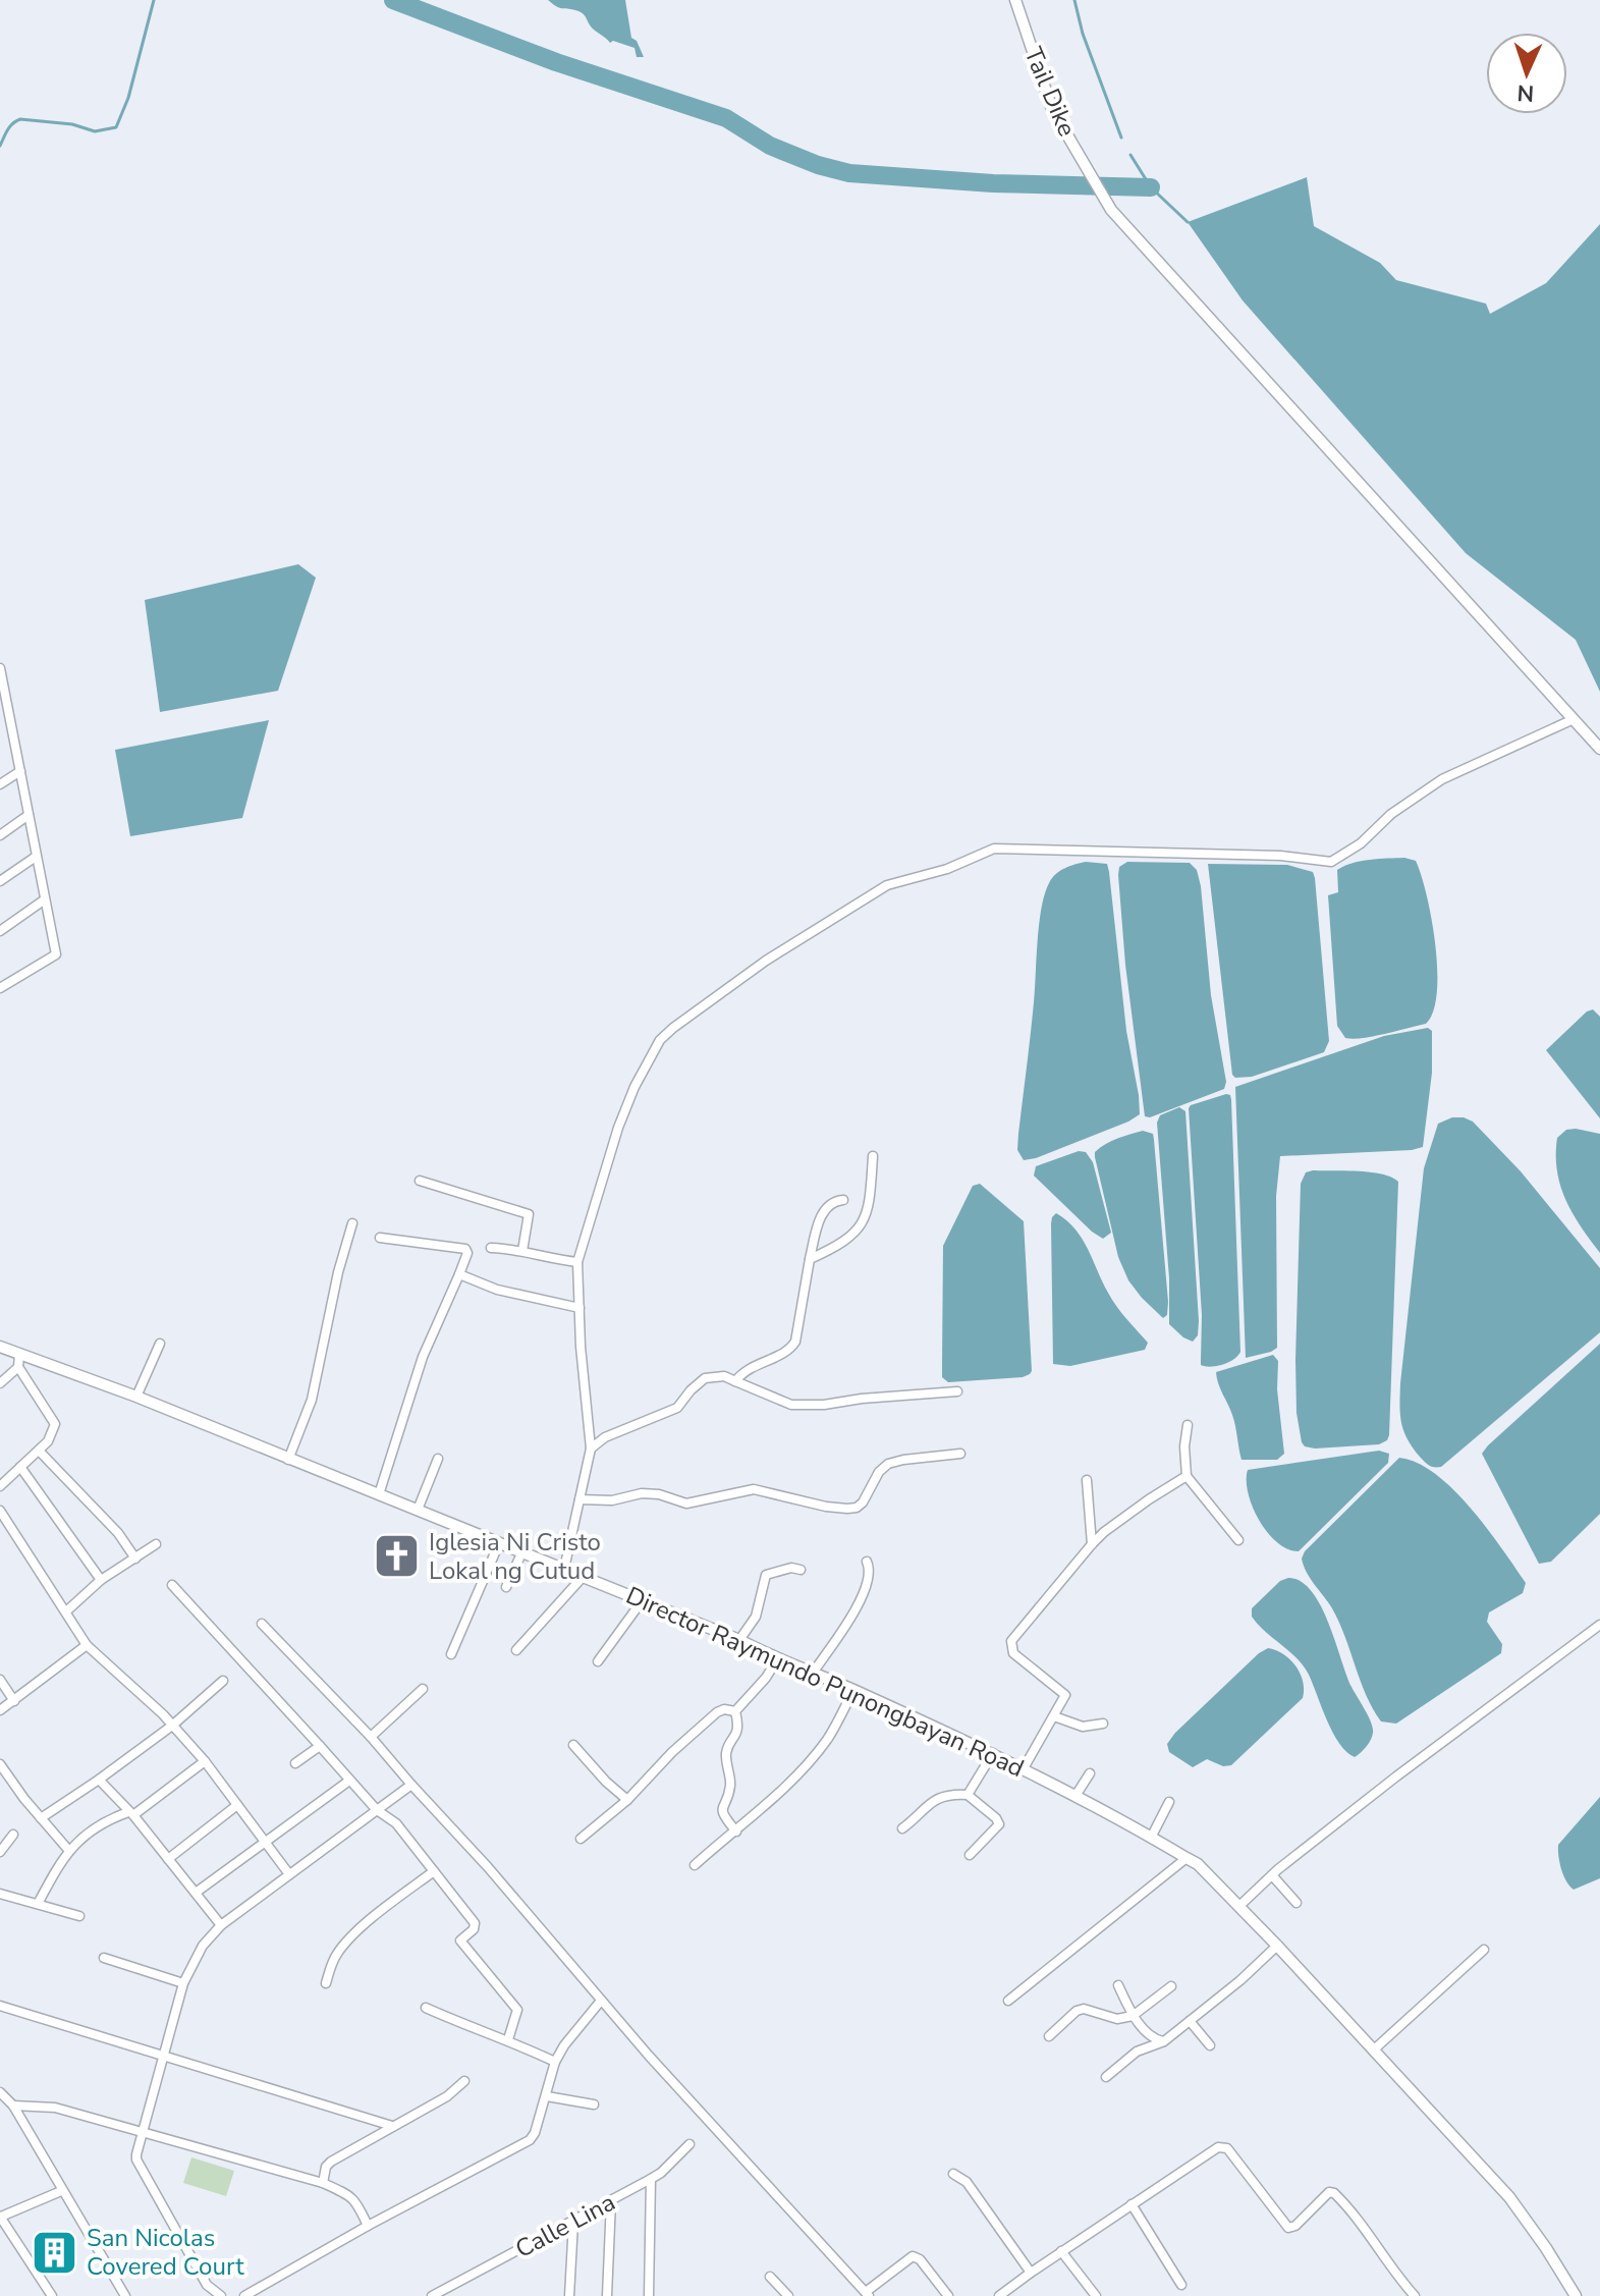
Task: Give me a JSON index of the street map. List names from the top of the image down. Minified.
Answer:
{"streets":{"street":["Tail Dike","Director Raymundo Punongbayan Road","Calle Lina"]},"places":{"church":["Iglesia Ni Cristo Lokal ng Cutud"],"building":["San Nicolas Covered Court"]},"north":"bottom"}
